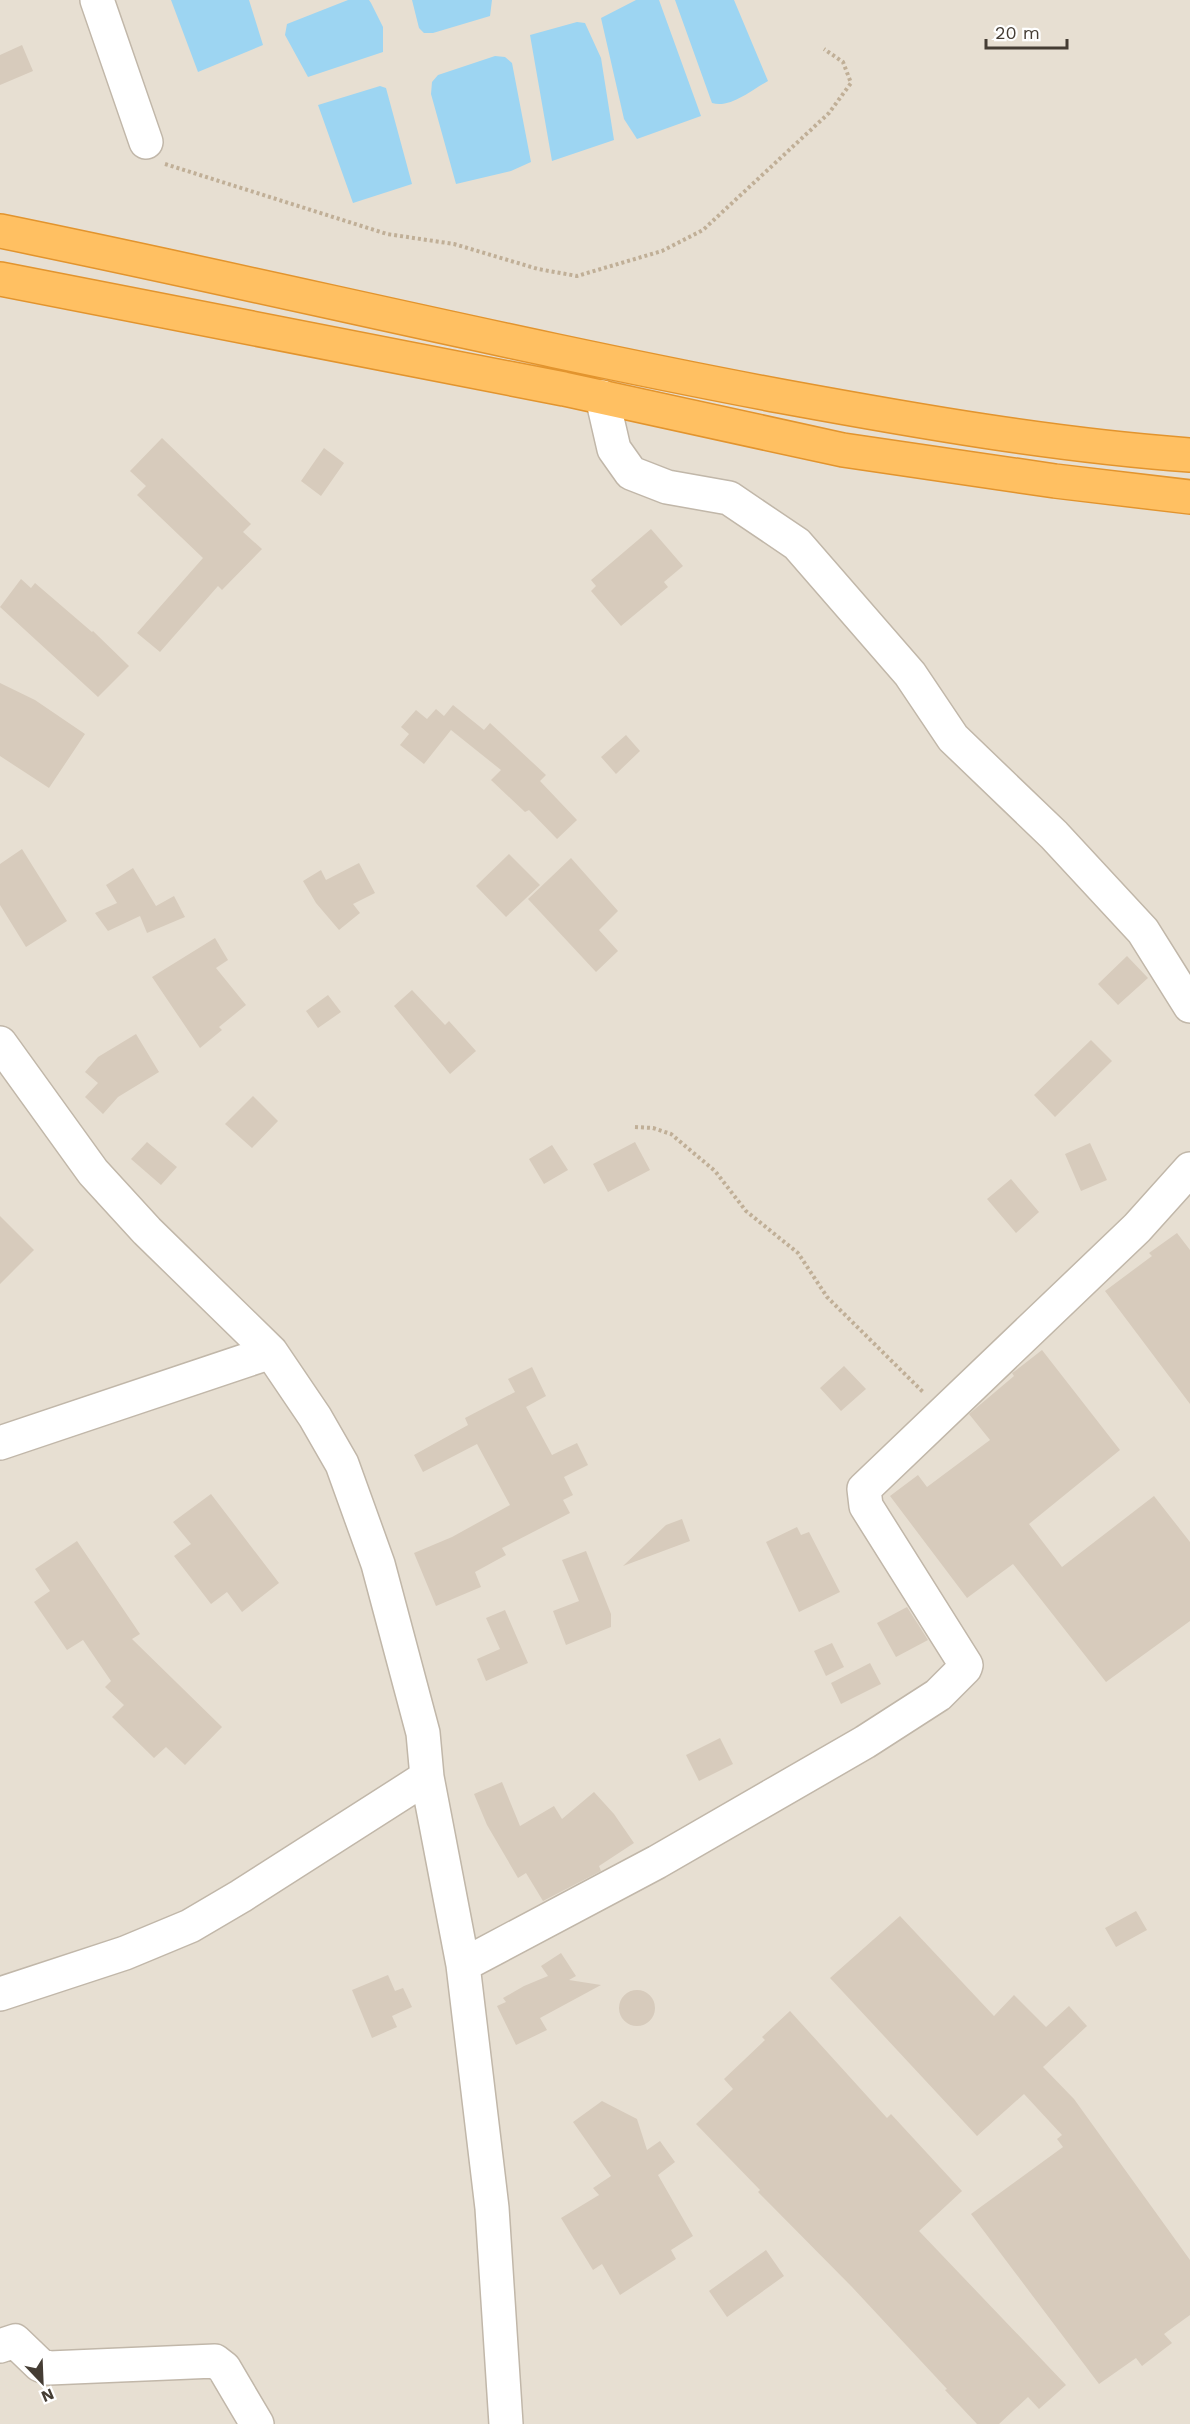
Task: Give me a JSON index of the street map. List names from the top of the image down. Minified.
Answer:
{"scale_bar":"20 m","north":"bottom right"}
